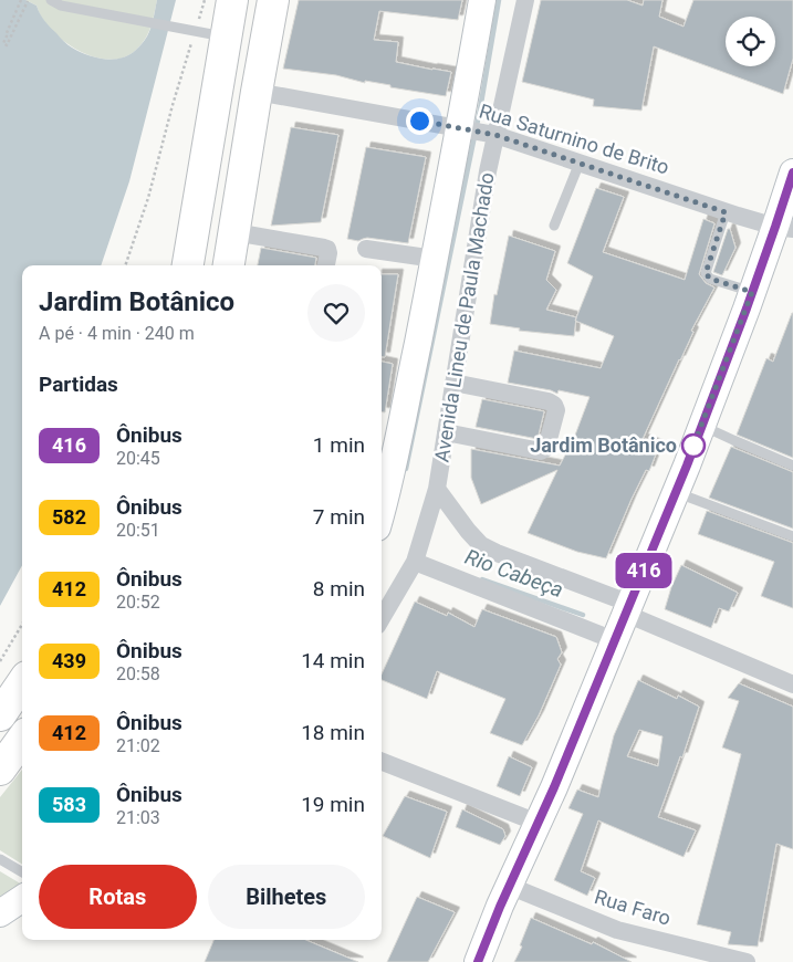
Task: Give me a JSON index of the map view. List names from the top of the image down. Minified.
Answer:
{"streets":{"main road":["Avenida Lineu de Paula Machado"],"street":["Rua Saturnino de Brito","Rua Faro"]},"crossings":[["Rua Saturnino de Brito","Avenida Lineu de Paula Machado"]],"water":["Rio Cabeça"],"places":["Jardim Botânico"],"lines":["bus line 416"],"page":{"on_map":"416","heading":[["Jardim Botânico","A pé · 4 min · 240 m"],"Partidas"],"list":[{"mark":"416","name":"Ônibus","note":"20:45","value":"1 min"},{"mark":"582","name":"Ônibus","note":"20:51","value":"7 min"},{"mark":"412","name":"Ônibus","note":"20:52","value":"8 min"},{"mark":"439","name":"Ônibus","note":"20:58","value":"14 min"},{"mark":"412","name":"Ônibus","note":"21:02","value":"18 min"},{"mark":"583","name":"Ônibus","note":"21:03","value":"19 min"}],"buttons":["Rotas","Bilhetes"]}}
